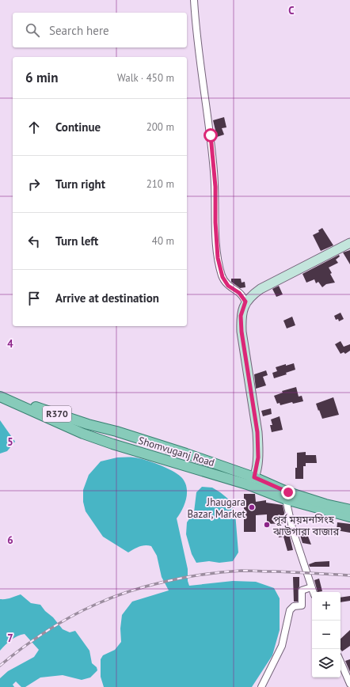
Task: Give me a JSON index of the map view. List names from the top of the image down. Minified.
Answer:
{"streets":{"main road":["R370","Shomvuganj Road"]},"places":["Jhaugara Bazar, Market","পূর্ব ময়মনসিংহ ঝাউগারা বাজার"],"page":{"search":"Search here","heading":["6 min","Walk · 450 m"],"list":[["Continue","200 m"],["Turn right","210 m"],["Turn left","40 m"],"Arrive at destination"],"map_buttons":["+","−"]},"grid":{"columns":["C"],"rows":["4","5","6","7"]}}
